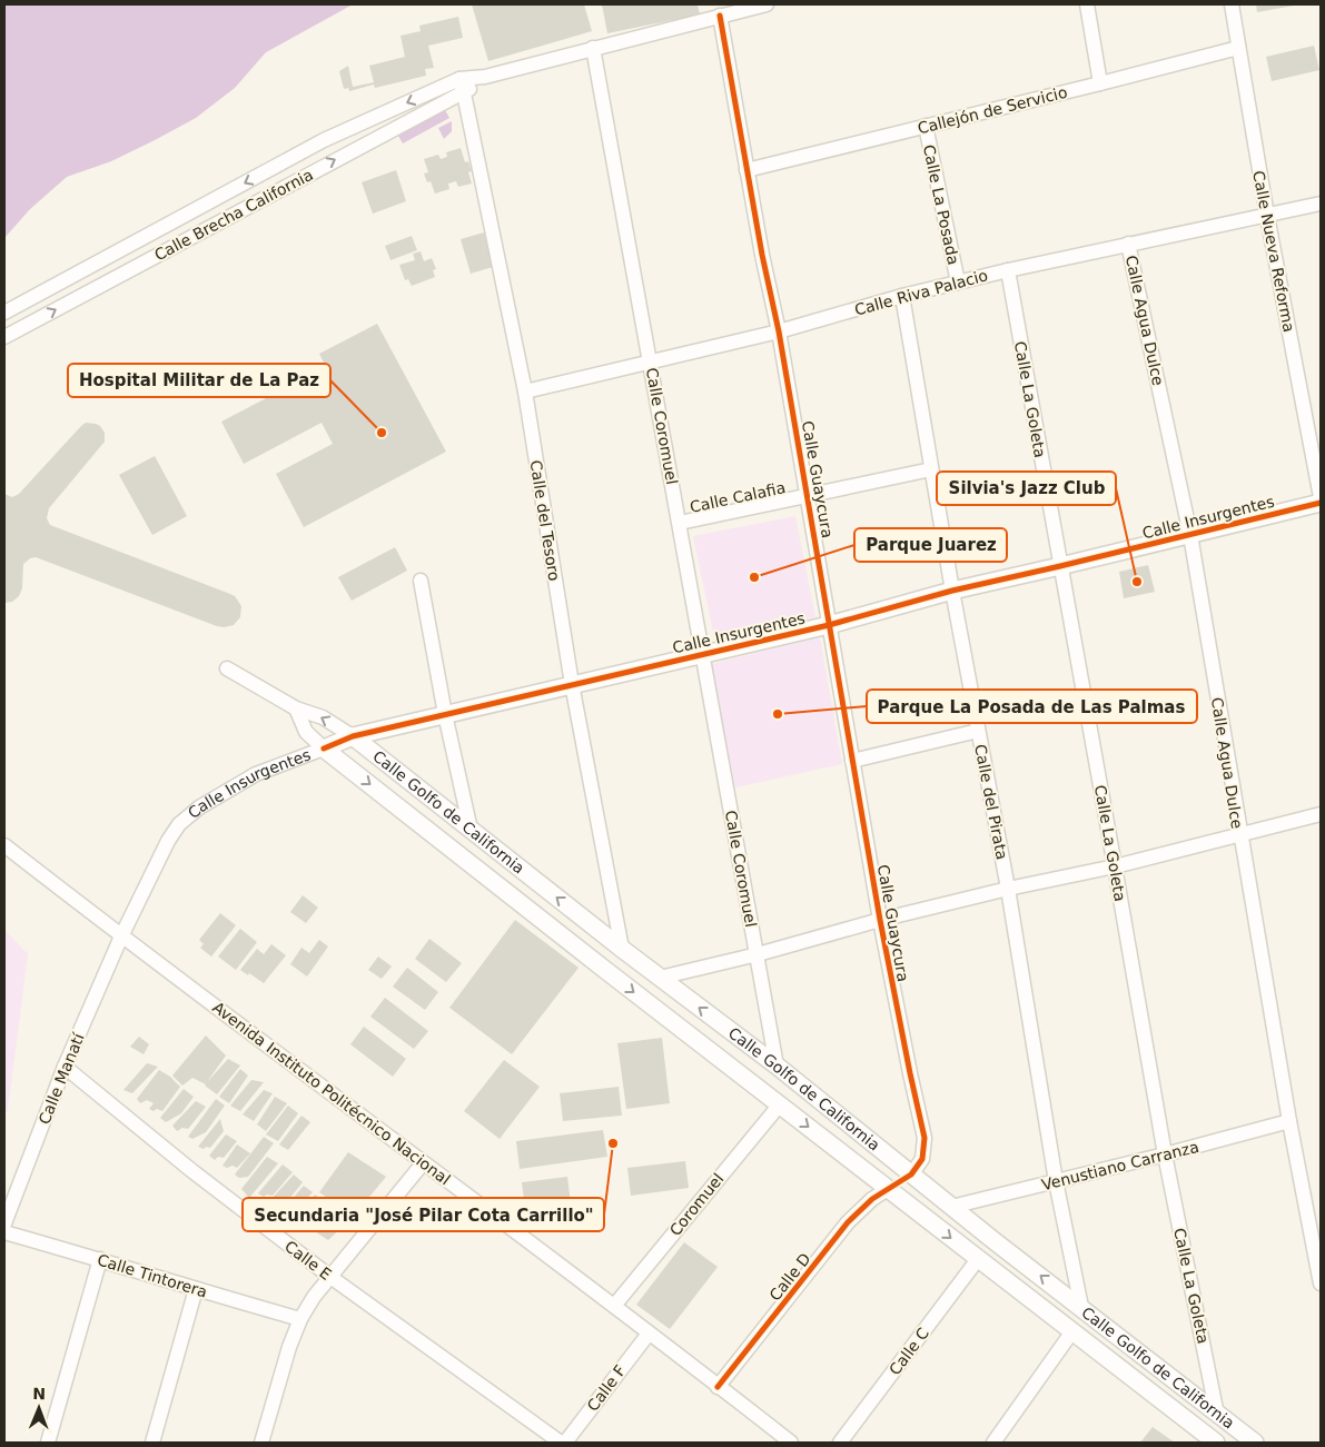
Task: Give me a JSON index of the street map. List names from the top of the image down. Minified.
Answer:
{"streets":{"street":["Callejón de Servicio","Calle La Posada","Calle Brecha California","Calle Nueva Reforma","Calle Riva Palacio","Calle Agua Dulce","Calle La Goleta","Calle Coromuel","Calle Guaycura","Calle Calafia","Calle Insurgentes","Calle del Tesoro","Calle del Pirata","Calle Golfo de California","Calle Manatí","Avenida Instituto Politécnico Nacional","Venustiano Carranza","Coromuel","Calle E","Calle Tintorera","Calle D","Calle C","Calle F"]},"crossings":[["Callejón de Servicio","Calle La Posada"],["Callejón de Servicio","Calle Nueva Reforma"],["Callejón de Servicio","Calle Guaycura"],["Calle La Posada","Calle Riva Palacio"],["Calle Brecha California","Calle del Tesoro"],["Calle Nueva Reforma","Calle Riva Palacio"],["Calle Riva Palacio","Calle Agua Dulce"],["Calle Riva Palacio","Calle La Goleta"],["Calle Riva Palacio","Calle Coromuel"],["Calle Riva Palacio","Calle Guaycura"],["Calle Riva Palacio","Calle del Tesoro"],["Calle Riva Palacio","Calle del Pirata"],["Calle Agua Dulce","Calle Insurgentes"],["Calle Agua Dulce","Venustiano Carranza"],["Calle La Goleta","Calle Insurgentes"],["Calle La Goleta","Calle Golfo de California"],["Calle La Goleta","Venustiano Carranza"],["Calle Coromuel","Calle Calafia"],["Calle Coromuel","Calle Insurgentes"],["Calle Coromuel","Calle Golfo de California"],["Calle Guaycura","Calle Calafia"],["Calle Guaycura","Calle Insurgentes"],["Calle Guaycura","Calle Golfo de California"],["Calle Calafia","Calle del Pirata"],["Calle Insurgentes","Calle del Tesoro"],["Calle Insurgentes","Calle del Pirata"],["Calle Insurgentes","Calle Golfo de California"],["Calle Insurgentes","Calle Manatí"],["Calle Insurgentes","Avenida Instituto Politécnico Nacional"],["Calle del Tesoro","Calle Golfo de California"],["Calle del Pirata","Calle Golfo de California"],["Calle del Pirata","Venustiano Carranza"],["Calle Golfo de California","Venustiano Carranza"],["Calle Golfo de California","Coromuel"],["Calle Golfo de California","Calle D"],["Calle Golfo de California","Calle C"],["Calle Manatí","Avenida Instituto Politécnico Nacional"],["Calle Manatí","Calle E"],["Avenida Instituto Politécnico Nacional","Coromuel"],["Avenida Instituto Politécnico Nacional","Calle D"],["Avenida Instituto Politécnico Nacional","Calle F"]],"places":["Hospital Militar de La Paz","Parque Juarez","Silvia's Jazz Club","Parque La Posada de Las Palmas","Secundaria \"José Pilar Cota Carrillo\""],"north":"top"}
